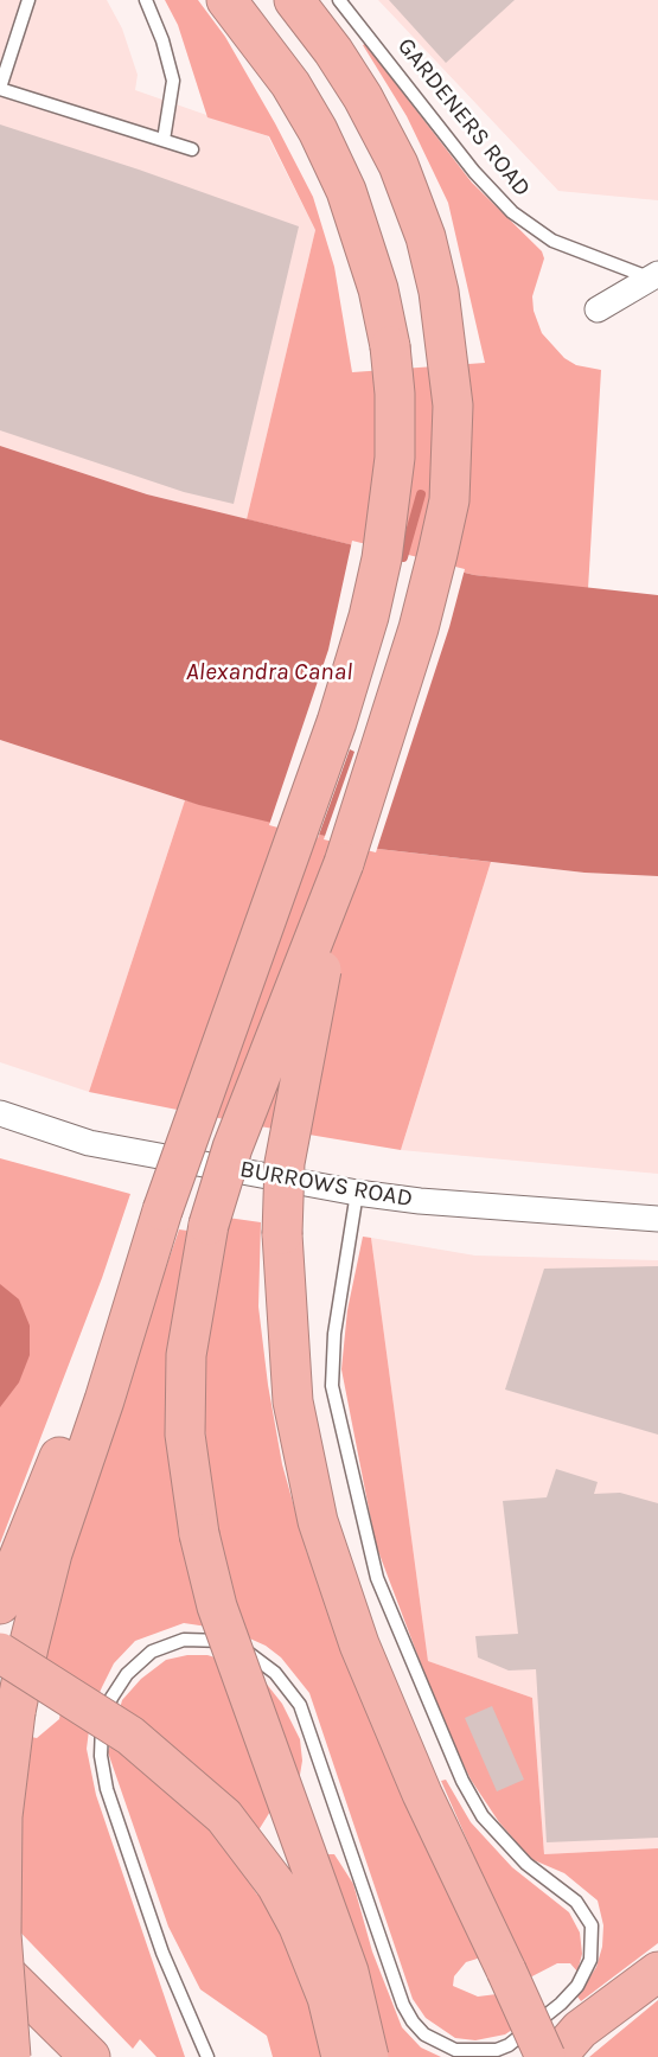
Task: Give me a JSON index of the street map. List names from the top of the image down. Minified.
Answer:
{"streets":{"street":["BURROWS ROAD"],"lane":["GARDENERS ROAD"]},"water":["Alexandra Canal"]}
